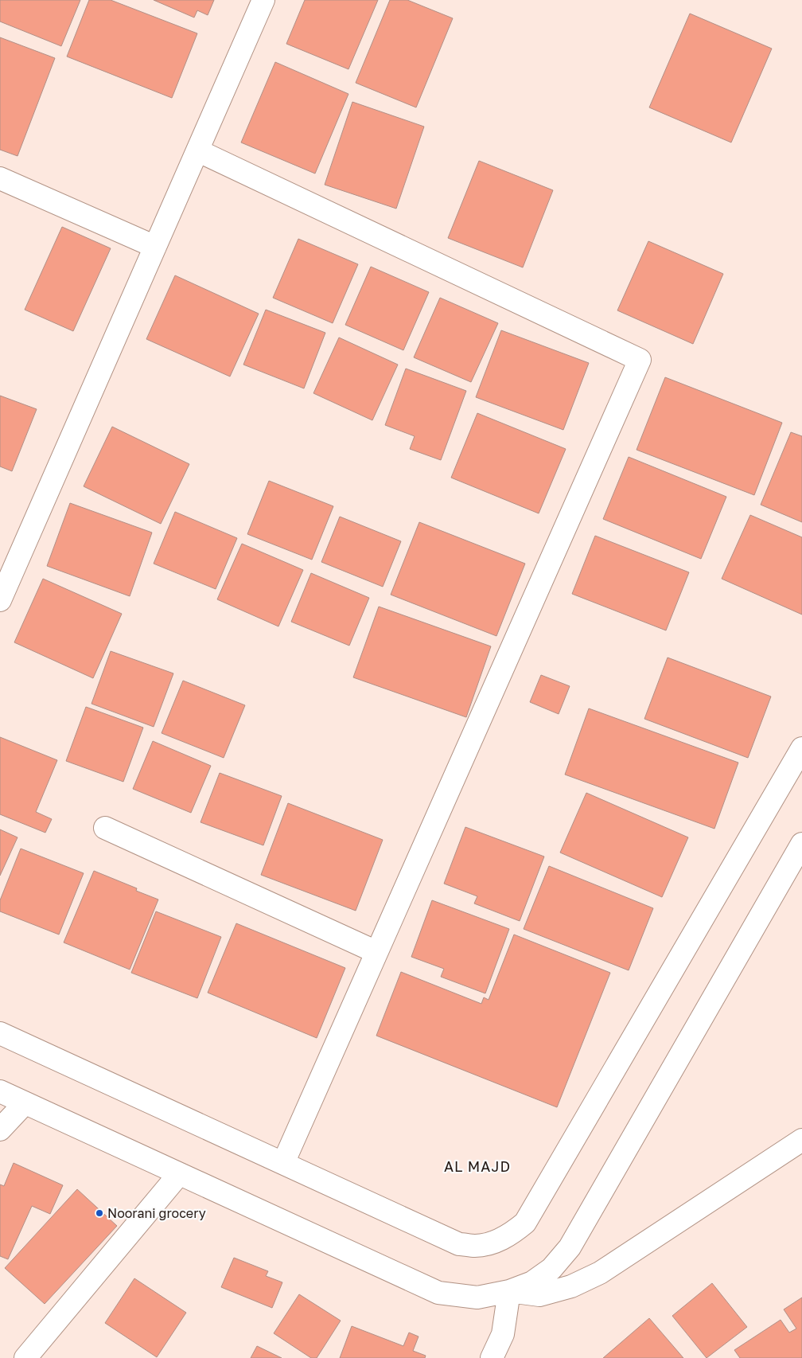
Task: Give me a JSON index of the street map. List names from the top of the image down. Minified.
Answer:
{"districts":["AL MAJD"],"places":["Noorani grocery"]}
